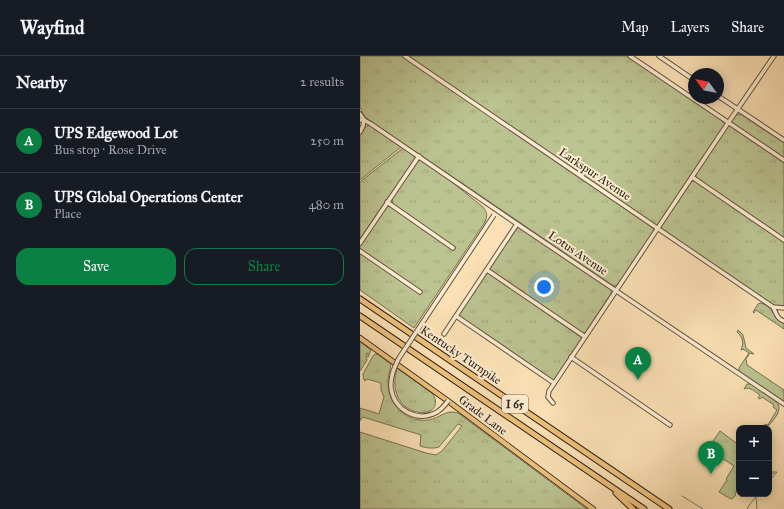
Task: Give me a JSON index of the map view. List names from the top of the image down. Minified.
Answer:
{"streets":{"highway":["Kentucky Turnpike","I 65"],"main road":["Grade Lane"],"street":["Larkspur Avenue","Lotus Avenue"]},"north":"top left","page":{"header":"Wayfind","nav":["Map","Layers","Share"],"heading":["Nearby","2 results"],"list":[{"mark":"A","name":"UPS Edgewood Lot","note":"Bus stop · Rose Drive","value":"250 m"},{"mark":"B","name":"UPS Global Operations Center","note":"Place","value":"480 m"}],"buttons":["Save","Share"],"pins":["A","B"],"map_buttons":["+","−"]}}
